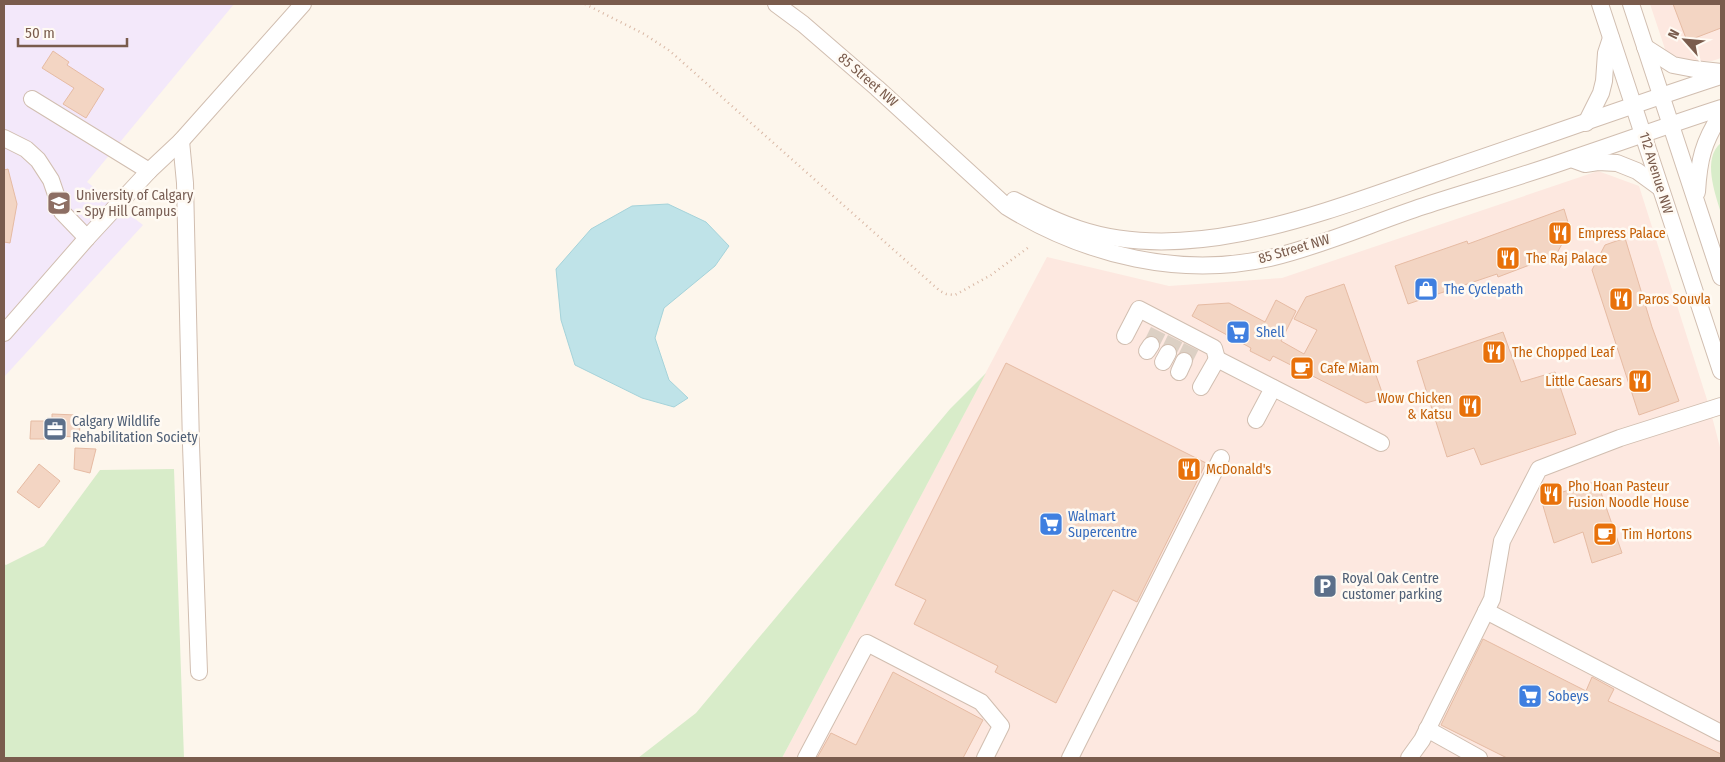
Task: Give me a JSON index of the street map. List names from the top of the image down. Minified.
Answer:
{"streets":{"street":["85 Street NW","112 Avenue NW"]},"crossings":[["85 Street NW","112 Avenue NW"]],"places":{"school or university":["University of Calgary - Spy Hill Campus"],"restaurant":["Empress Palace","The Raj Palace","Paros Souvla","The Chopped Leaf","Little Caesars","Wow Chicken & Katsu","McDonald's","Pho Hoan Pasteur Fusion Noodle House"],"shop":["The Cyclepath"],"supermarket":["Shell","Walmart Supercentre","Sobeys"],"cafe":["Cafe Miam","Tim Hortons"],"office":["Calgary Wildlife Rehabilitation Society"],"parking":["Royal Oak Centre customer parking"]},"scale_bar":"50 m","north":"top left"}
